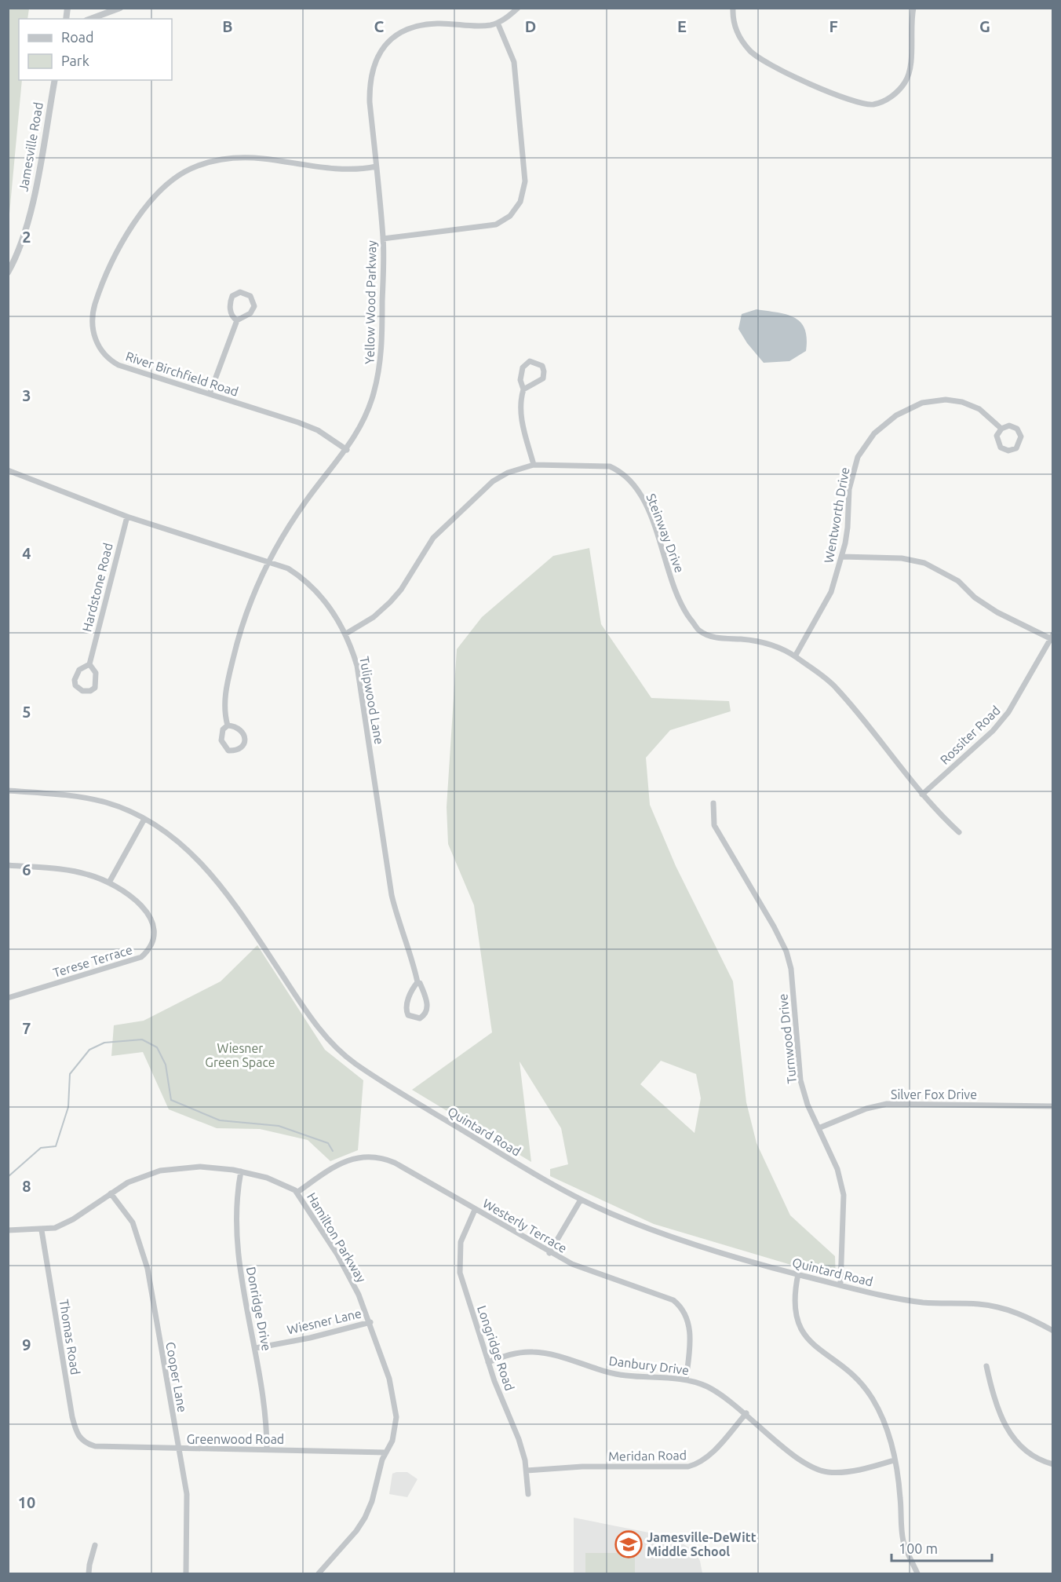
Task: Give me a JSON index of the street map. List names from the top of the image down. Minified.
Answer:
{"streets":{"street":["Jamesville Road","Yellow Wood Parkway","River Birchfield Road","Wentworth Drive","Steinway Drive","Hardstone Road","Tulipwood Lane","Rossiter Road","Terese Terrace","Turnwood Drive","Silver Fox Drive","Quintard Road","Westerly Terrace","Hamilton Parkway","Donridge Drive","Wiesner Lane","Thomas Road","Longridge Road","Danbury Drive","Cooper Lane","Greenwood Road","Meridan Road"]},"crossings":[["Yellow Wood Parkway","River Birchfield Road"],["Yellow Wood Parkway","Tulipwood Lane"],["Wentworth Drive","Steinway Drive"],["Steinway Drive","Tulipwood Lane"],["Steinway Drive","Rossiter Road"],["Hardstone Road","Tulipwood Lane"],["Turnwood Drive","Silver Fox Drive"],["Turnwood Drive","Quintard Road"],["Westerly Terrace","Hamilton Parkway"],["Westerly Terrace","Longridge Road"],["Westerly Terrace","Danbury Drive"],["Hamilton Parkway","Donridge Drive"],["Hamilton Parkway","Wiesner Lane"],["Hamilton Parkway","Thomas Road"],["Hamilton Parkway","Cooper Lane"],["Hamilton Parkway","Greenwood Road"],["Donridge Drive","Wiesner Lane"],["Donridge Drive","Greenwood Road"],["Thomas Road","Greenwood Road"],["Longridge Road","Danbury Drive"],["Longridge Road","Meridan Road"],["Danbury Drive","Meridan Road"],["Cooper Lane","Greenwood Road"]],"parks":["Wiesner Green Space"],"places":{"school or university":["Jamesville-DeWitt Middle School"]},"legend":["Road","Park"],"scale_bar":"100 m","grid":{"columns":["B","C","D","E","F","G"],"rows":["2","3","4","5","6","7","8","9","10"]}}
